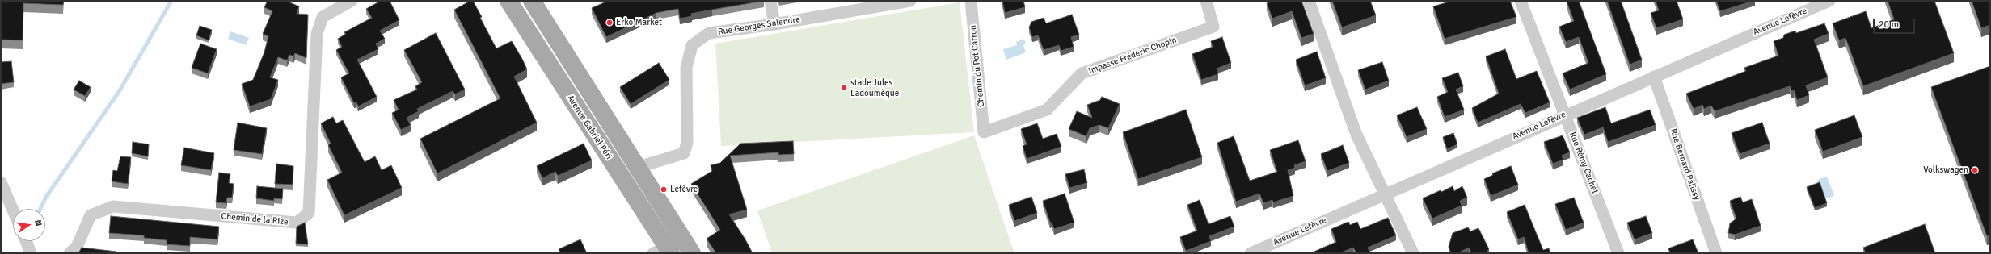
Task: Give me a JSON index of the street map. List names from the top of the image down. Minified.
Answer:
{"streets":{"main road":["Avenue Gabriel Péri"],"street":["Avenue Lefèvre","Rue Georges Salendre","Impasse Frédéric Chopin","Chemin du Pot Carron","Rue Rémy Cachet","Rue Bernard Palissy","Chemin de la Rize"]},"crossings":[["Avenue Lefèvre","Rue Rémy Cachet"],["Avenue Lefèvre","Rue Bernard Palissy"],["Rue Georges Salendre","Avenue Gabriel Péri"],["Impasse Frédéric Chopin","Chemin du Pot Carron"]],"places":["Erko Market","stade Jules Ladoumègue","Volkswagen","Lefèvre"],"scale_bar":"20 m","north":"right"}
